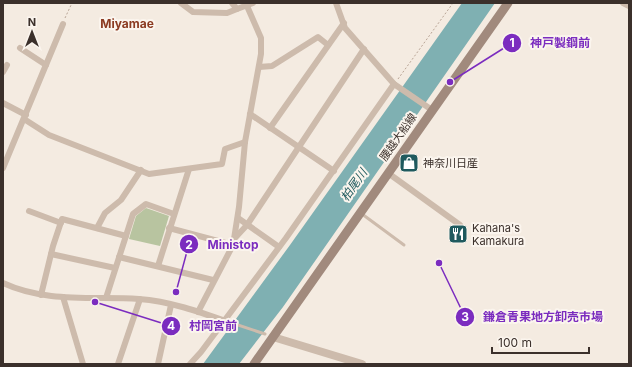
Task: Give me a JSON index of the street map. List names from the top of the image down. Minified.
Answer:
{"streets":{"main road":["腰越大船線"]},"districts":["Miyamae"],"water":["柏尾川"],"places":{"other":["神戸製鋼前","鎌倉青果地方卸売市場","Ministop","村岡宮前"],"shop":["神奈川日産"],"restaurant":["Kahana's Kamakura"]},"scale_bar":"100 m","north":"top"}
